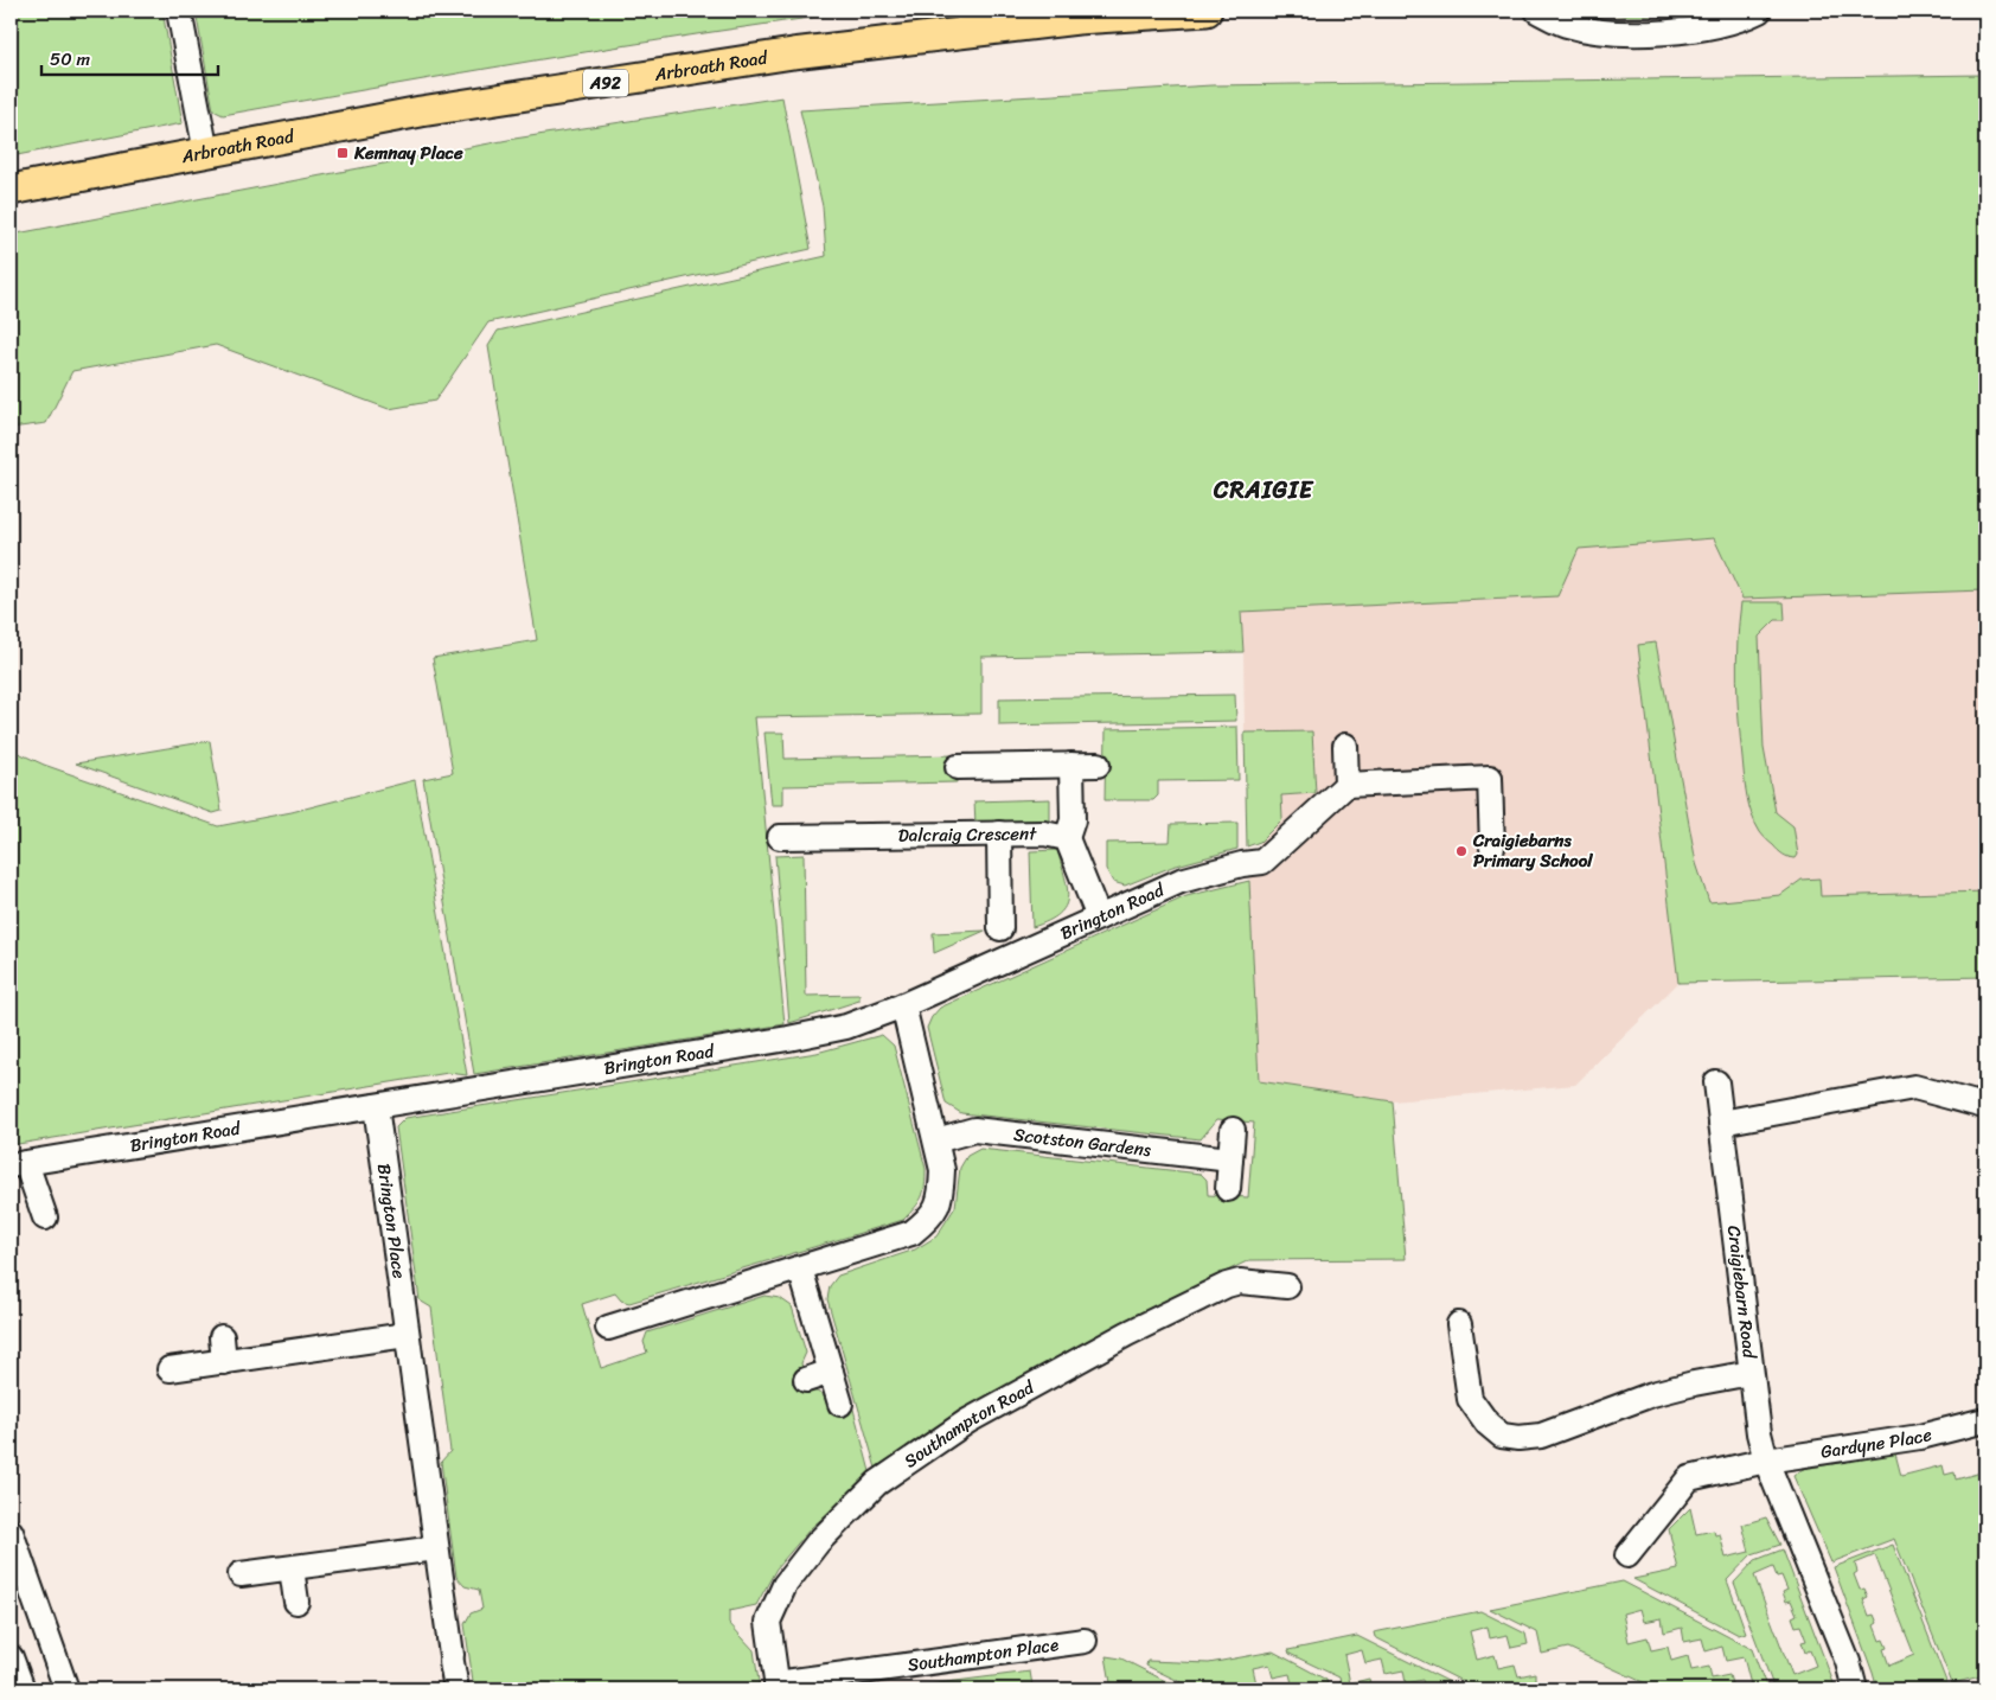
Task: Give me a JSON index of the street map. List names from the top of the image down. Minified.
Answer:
{"streets":{"main road":["Arbroath Road","A92"],"street":["Dalcraig Crescent","Brington Road","Scotston Gardens","Brington Place","Craigiebarn Road","Southampton Road","Gardyne Place","Southampton Place"]},"crossings":[["Brington Road","Brington Place"],["Craigiebarn Road","Gardyne Place"],["Southampton Road","Southampton Place"]],"districts":["CRAIGIE"],"places":{"transit":["Kemnay Place"],"other":["Craigiebarns Primary School"]},"scale_bar":"50 m"}
